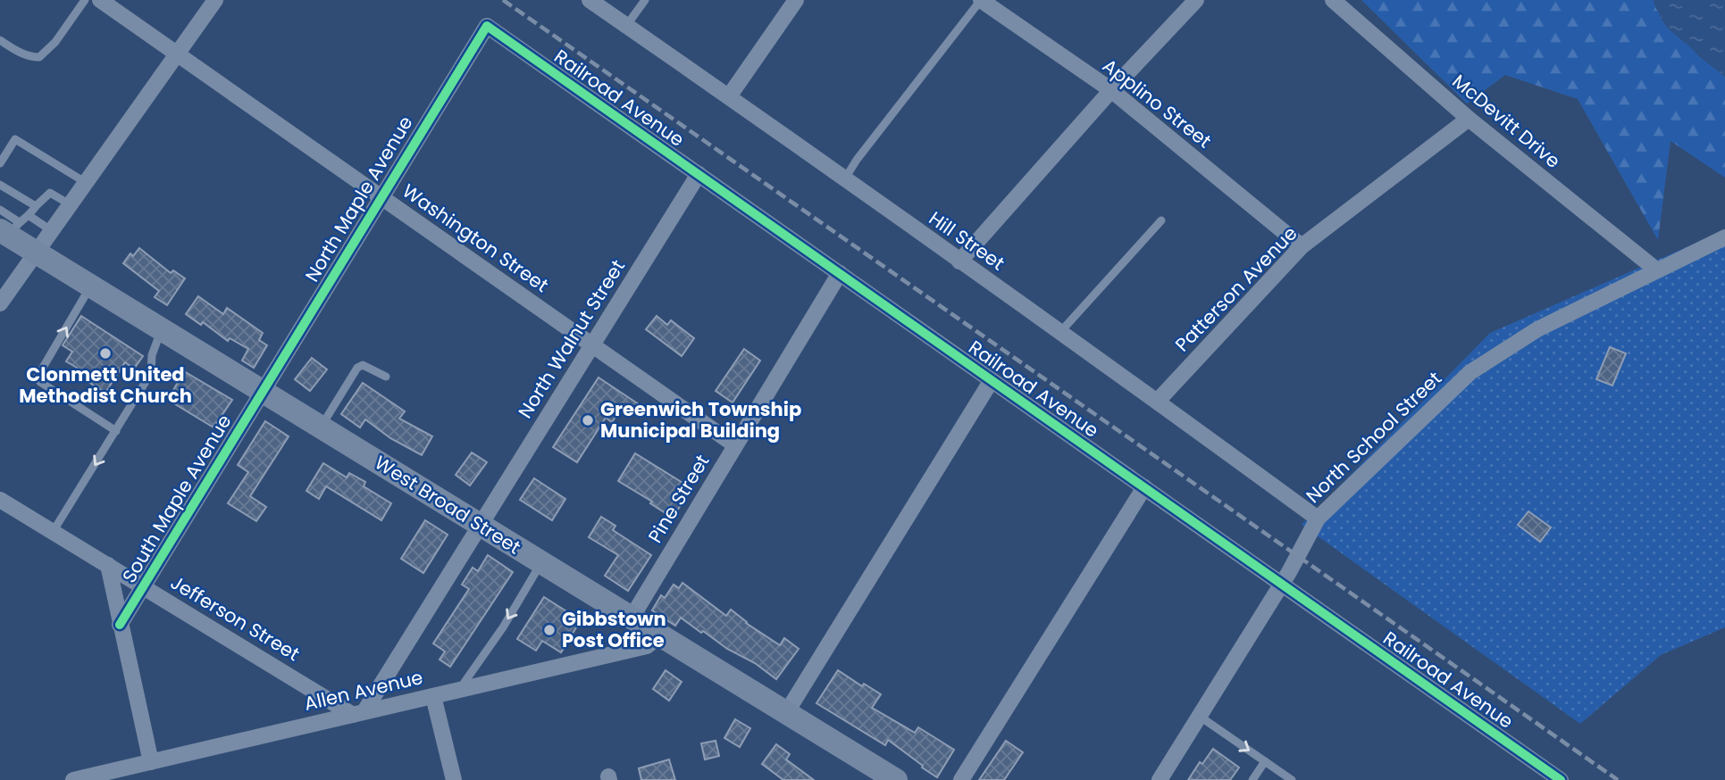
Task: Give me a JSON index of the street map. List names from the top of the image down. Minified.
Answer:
{"streets":{"main road":["West Broad Street"],"street":["Railroad Avenue","Applino Street","McDevitt Drive","North Maple Avenue","Washington Street","Hill Street","Patterson Avenue","North Walnut Street","North School Street","South Maple Avenue","Pine Street","Jefferson Street","Allen Avenue"]},"crossings":[["Railroad Avenue","North Maple Avenue"],["Railroad Avenue","North Walnut Street"],["Railroad Avenue","North School Street"],["Railroad Avenue","Pine Street"],["Applino Street","Patterson Avenue"],["McDevitt Drive","Patterson Avenue"],["McDevitt Drive","North School Street"],["North Maple Avenue","Washington Street"],["North Maple Avenue","South Maple Avenue"],["North Maple Avenue","West Broad Street"],["Washington Street","North Walnut Street"],["Washington Street","Pine Street"],["Hill Street","Patterson Avenue"],["Hill Street","North School Street"],["North Walnut Street","West Broad Street"],["North Walnut Street","Jefferson Street"],["North Walnut Street","Allen Avenue"],["South Maple Avenue","West Broad Street"],["South Maple Avenue","Jefferson Street"],["Pine Street","West Broad Street"],["West Broad Street","Allen Avenue"],["Jefferson Street","Allen Avenue"]],"places":["Clonmett United Methodist Church","Greenwich Township Municipal Building","Gibbstown Post Office"]}
